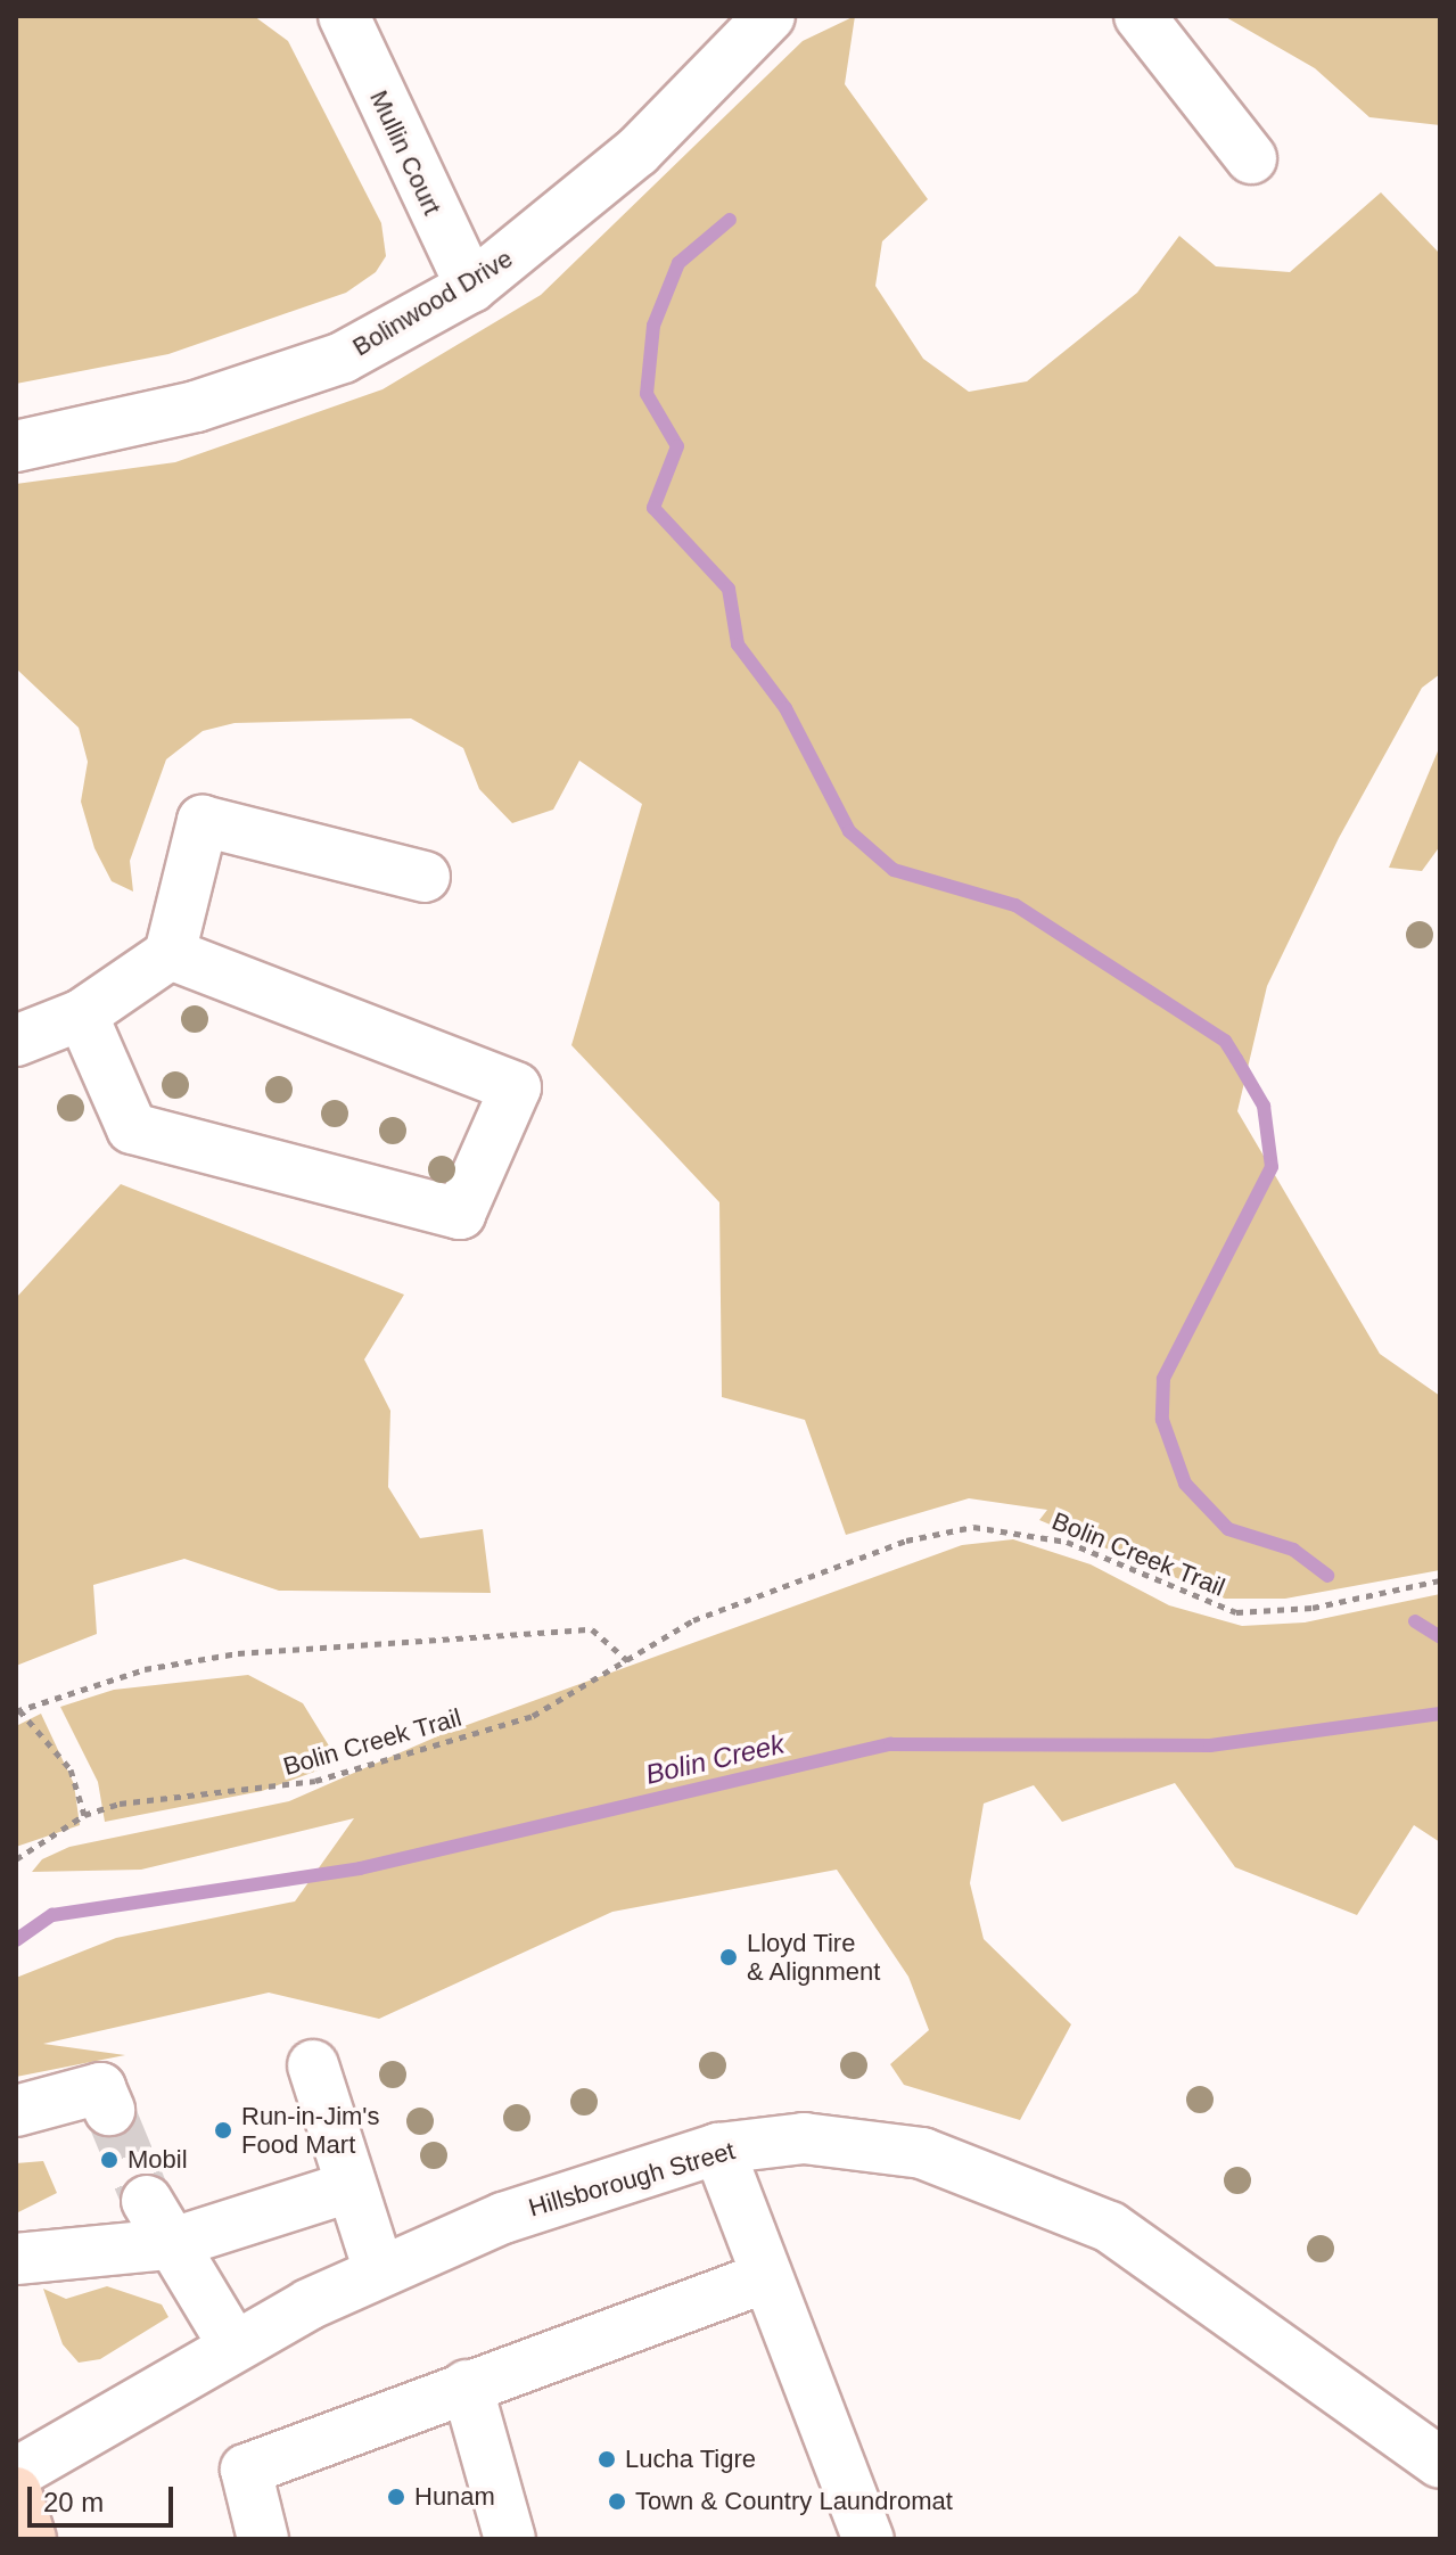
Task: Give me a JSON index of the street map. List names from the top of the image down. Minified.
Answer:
{"streets":{"street":["Mullin Court","Bolinwood Drive","Hillsborough Street"],"path":["Bolin Creek Trail"]},"crossings":[["Mullin Court","Bolinwood Drive"]],"water":["Bolin Creek"],"places":["Lloyd Tire & Alignment","Run-in-Jim's Food Mart","Mobil","Lucha Tigre","Hunam","Town & Country Laundromat"],"scale_bar":"20 m"}
